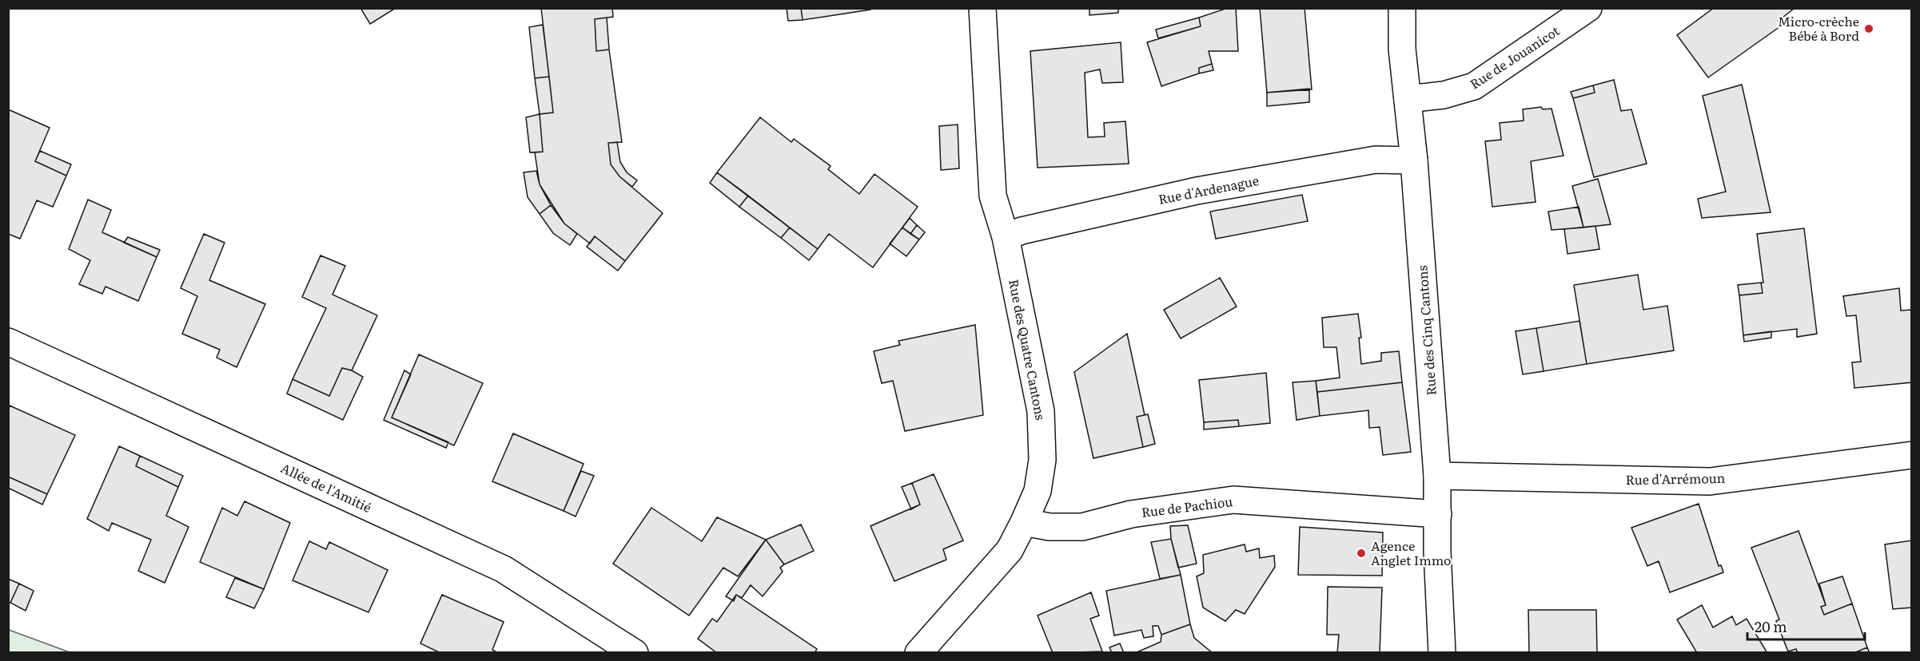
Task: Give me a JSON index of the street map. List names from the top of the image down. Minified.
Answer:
{"streets":{"street":["Rue de Jouanicot","Rue d'Ardenague","Rue des Cinq Cantons","Rue des Quatre Cantons","Rue d'Arrémoun","Allée de l'Amitié","Rue de Pachiou"]},"crossings":[["Rue de Jouanicot","Rue des Cinq Cantons"],["Rue d'Ardenague","Rue des Cinq Cantons"],["Rue d'Ardenague","Rue des Quatre Cantons"],["Rue des Cinq Cantons","Rue d'Arrémoun"],["Rue des Cinq Cantons","Rue de Pachiou"],["Rue des Quatre Cantons","Rue de Pachiou"]],"places":["Micro-crèche Bébé à Bord","Agence Anglet Immo"],"scale_bar":"20 m"}
